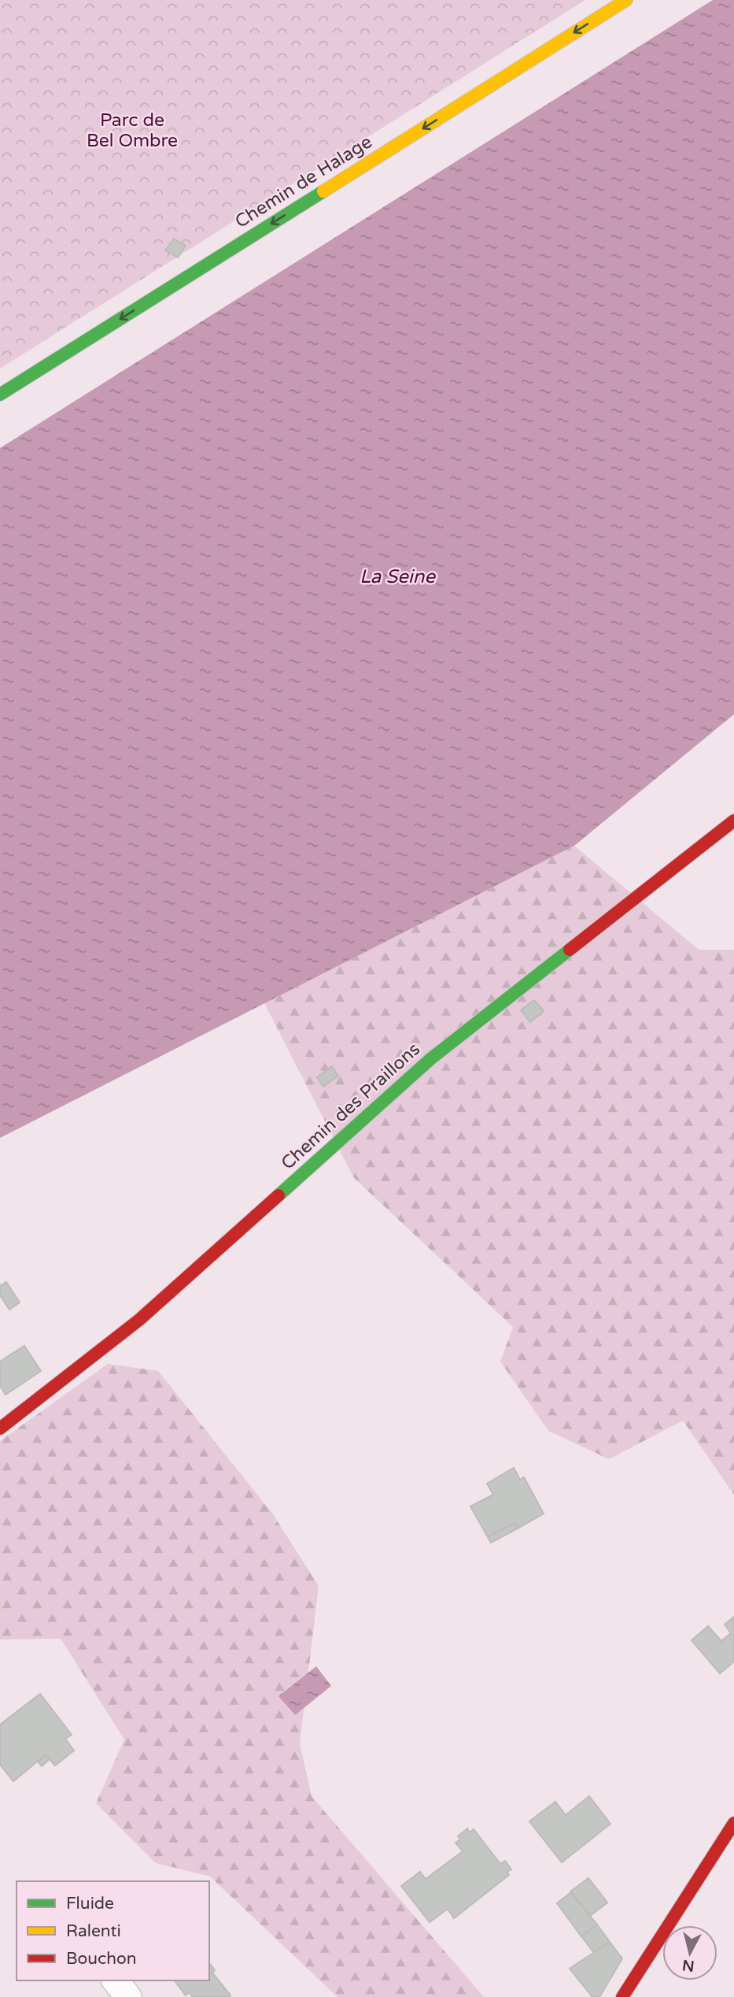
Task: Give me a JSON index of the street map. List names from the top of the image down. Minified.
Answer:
{"streets":{"street":["Chemin de Halage","Chemin des Praillons"]},"one_way":["Chemin de Halage"],"water":["La Seine"],"parks":["Parc de Bel Ombre"],"legend":["Fluide","Ralenti","Bouchon"],"north":"bottom"}
